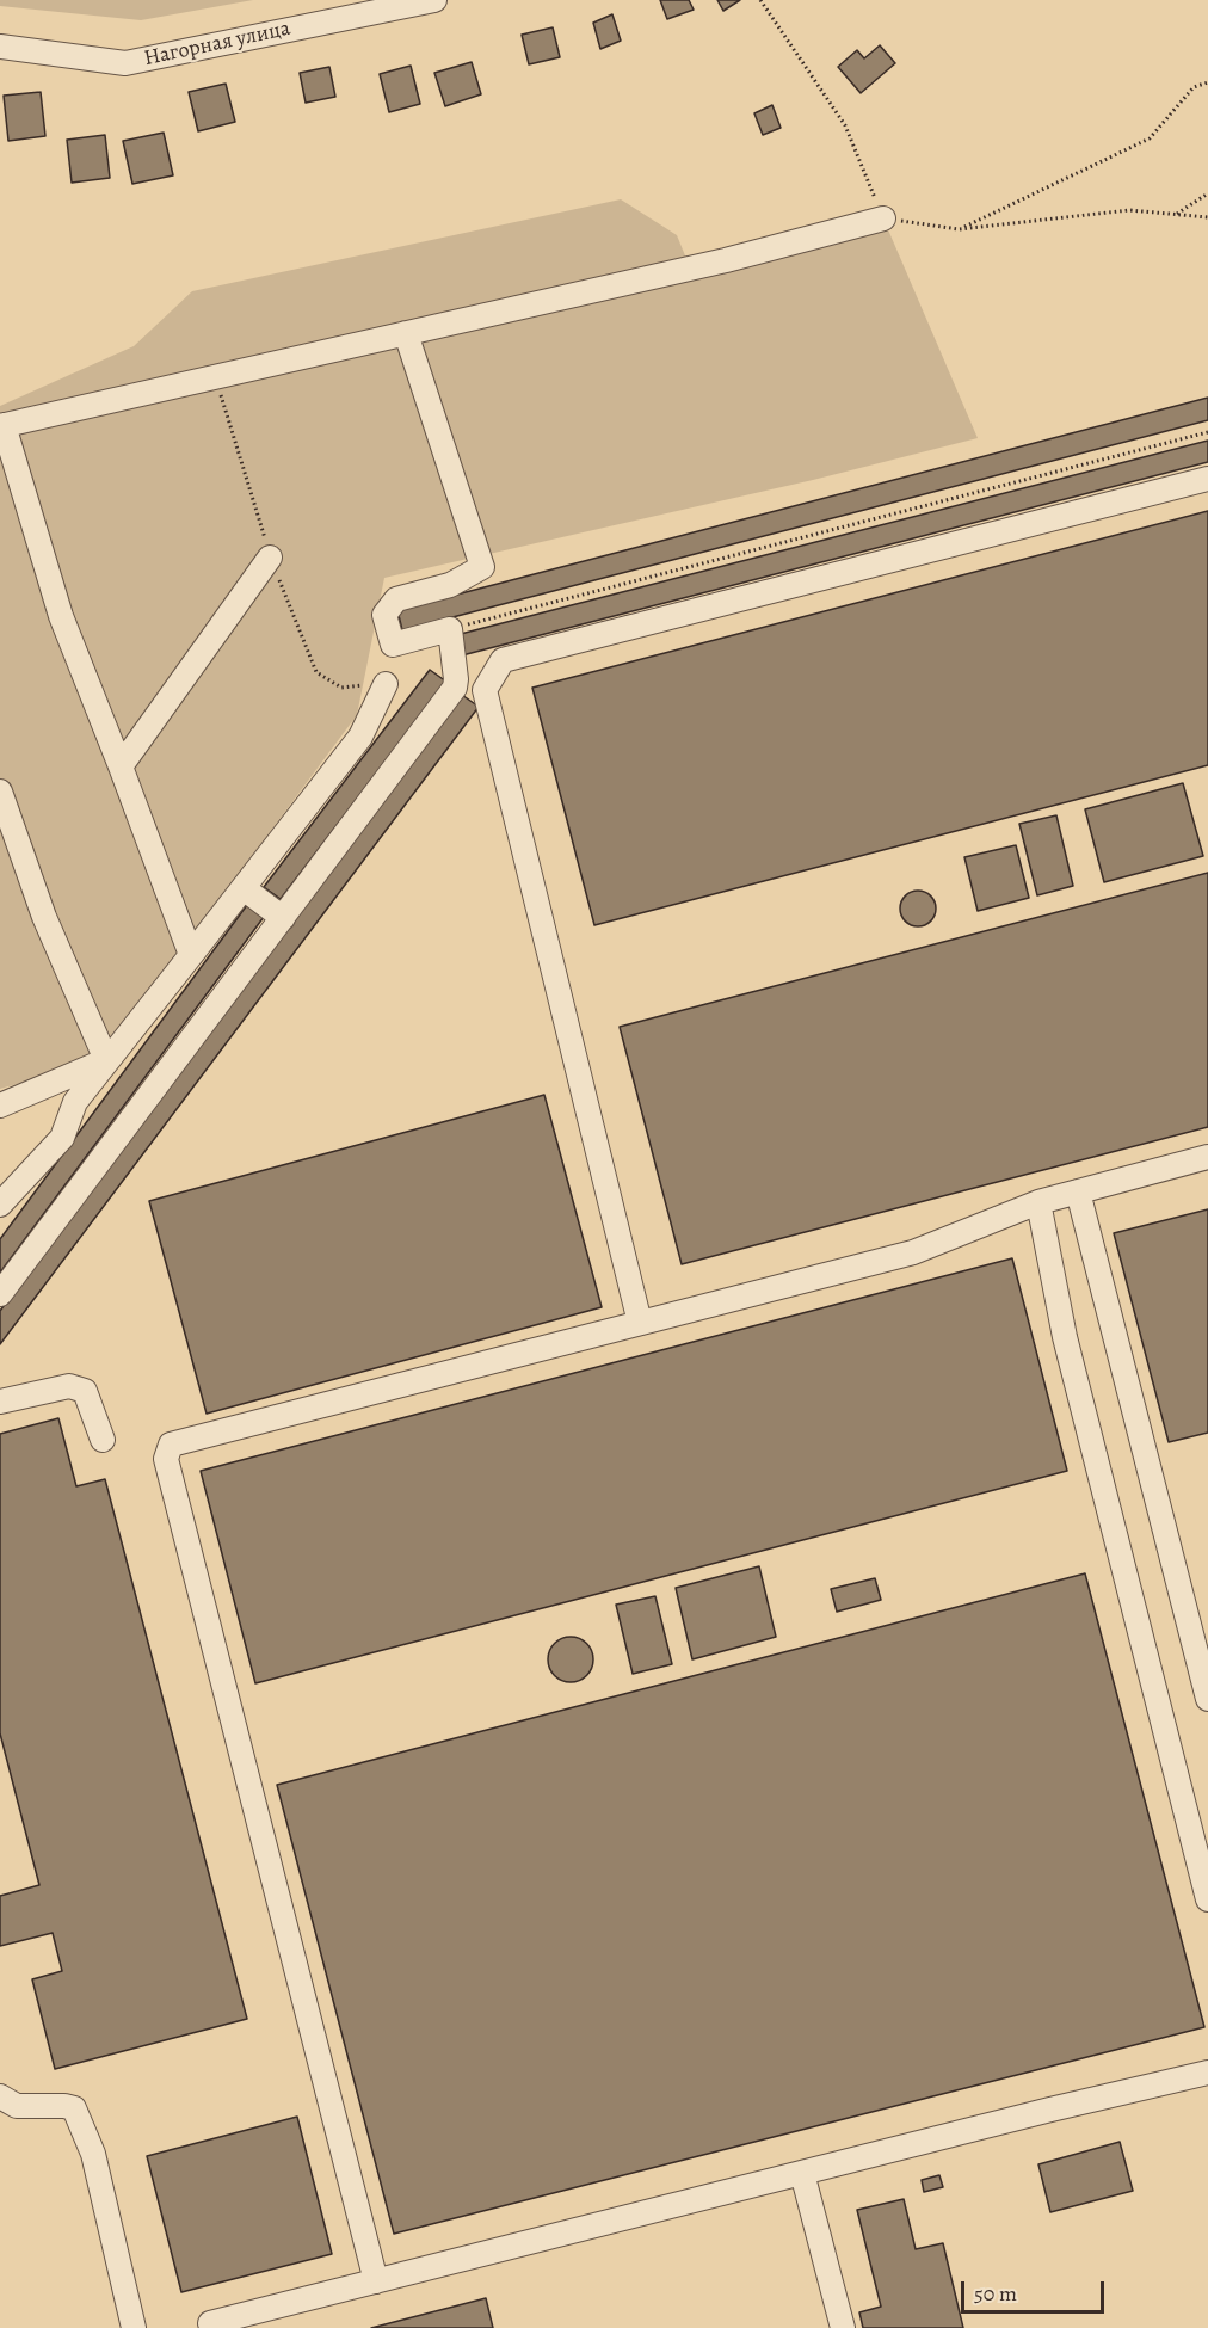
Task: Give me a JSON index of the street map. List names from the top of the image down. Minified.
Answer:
{"streets":{"street":["Нагорная улица"]},"scale_bar":"50 m"}
